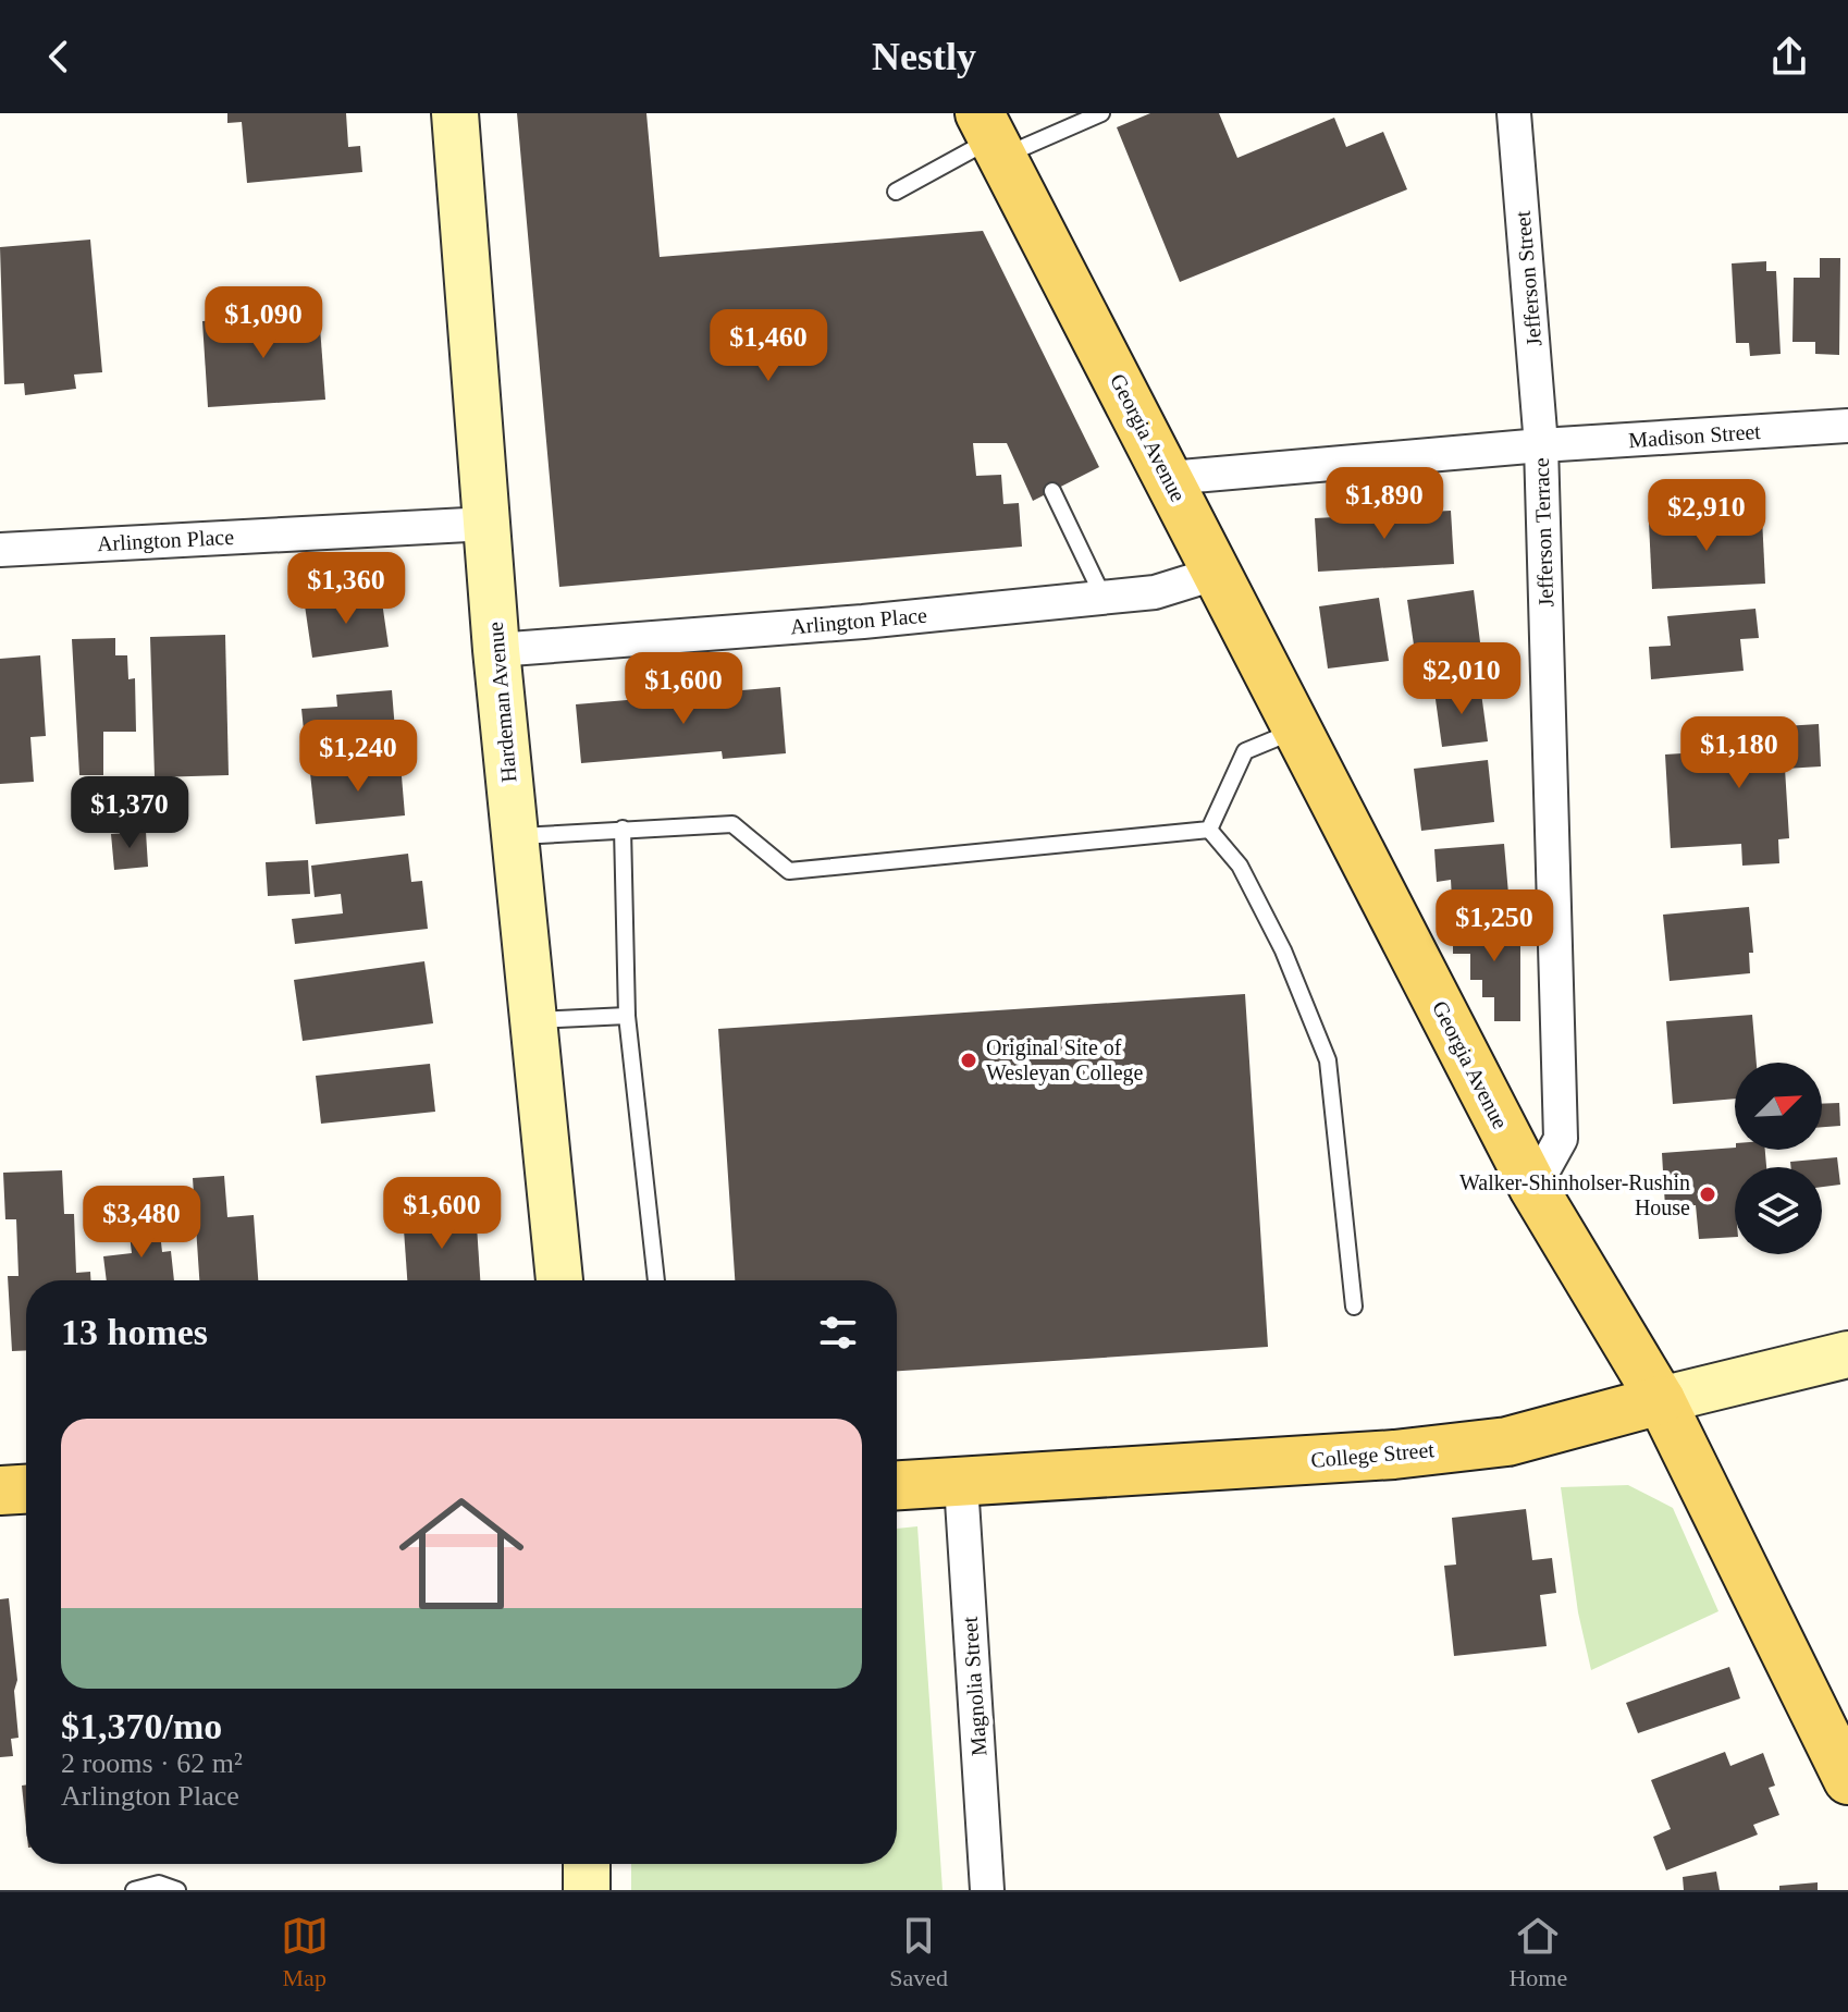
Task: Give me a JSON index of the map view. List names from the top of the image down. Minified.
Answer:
{"streets":{"main road":["Georgia Avenue","College Street"],"street":["Jefferson Street","Madison Street","Jefferson Terrace","Arlington Place","Hardeman Avenue","Magnolia Street"]},"crossings":[["Jefferson Street","Madison Street"],["Jefferson Street","Jefferson Terrace"],["Madison Street","Jefferson Terrace"],["Georgia Avenue","Jefferson Terrace"],["Georgia Avenue","Arlington Place"],["Georgia Avenue","College Street"],["Arlington Place","Hardeman Avenue"],["College Street","Magnolia Street"]],"places":["Original Site of Wesleyan College","Walker-Shinholser-Rushin House"],"north":"top right","page":{"header":"Nestly","price":["$1,090","$1,460","$1,890","$2,910","$1,360","$2,010","$1,600","$1,180","$1,240","$1,370","$1,250","$1,600","$3,480"],"heading":"13 homes","list":[{"name":"$1,370/mo","note":"2 rooms · 62 m² · Arlington Place"}],"tabs":["Map","Saved","Home"]}}
